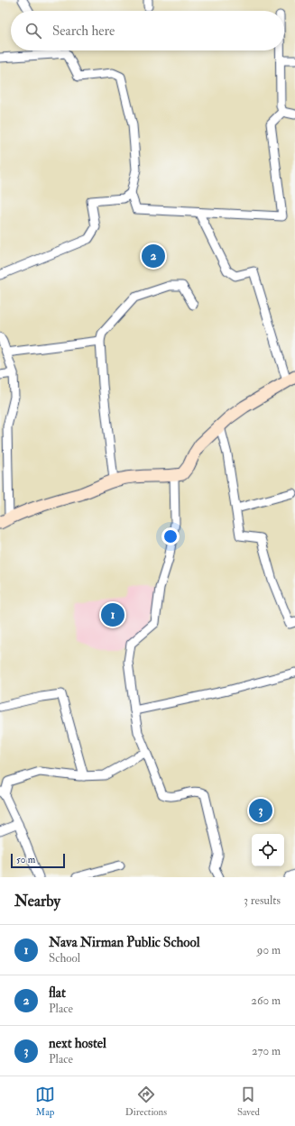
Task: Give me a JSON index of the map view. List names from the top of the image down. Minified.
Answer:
{"scale_bar":"50 m","page":{"search":"Search here","pins":["2","1","3"],"scale":"50 m","heading":["Nearby","3 results"],"list":[{"mark":"1","name":"Nava Nirman Public School","note":"School","value":"90 m"},{"mark":"2","name":"flat","note":"Place","value":"260 m"},{"mark":"3","name":"next hostel","note":"Place","value":"270 m"}],"nav":["Map","Directions","Saved"]}}
